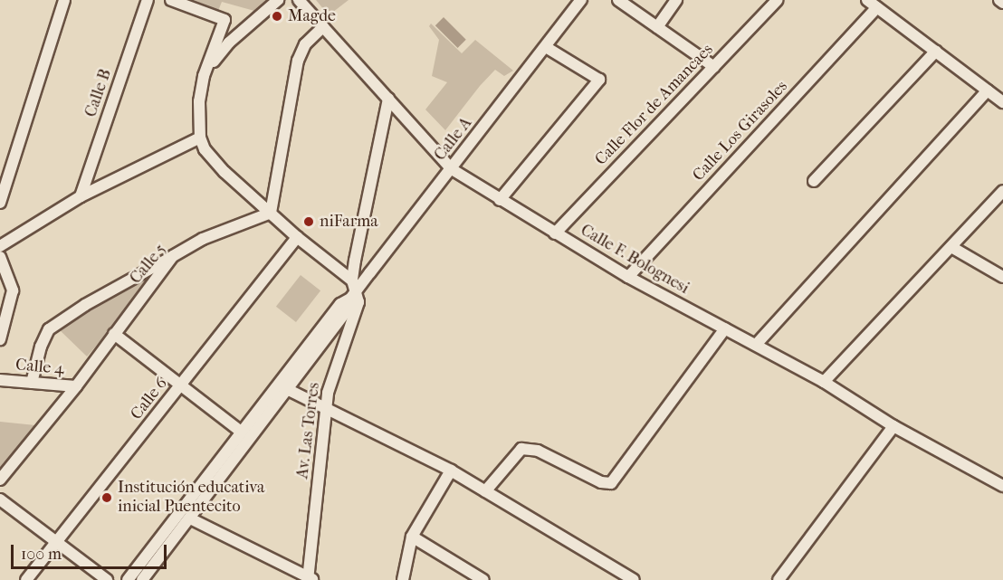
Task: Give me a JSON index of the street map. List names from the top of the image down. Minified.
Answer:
{"streets":{"street":["Calle B","Calle Flor de Amancaes","Calle Los Girasoles","Calle A","Calle F. Bolognesi","Calle 5","Calle 4","Calle 6","Av. Las Torres"]},"crossings":[["Calle Flor de Amancaes","Calle F. Bolognesi"],["Calle Los Girasoles","Calle F. Bolognesi"],["Calle A","Calle F. Bolognesi"],["Calle A","Av. Las Torres"],["Calle F. Bolognesi","Av. Las Torres"],["Calle 5","Calle 4"]],"places":["Magde","niFarma","Institución educativa inicial Puentecito"],"scale_bar":"100 m"}
